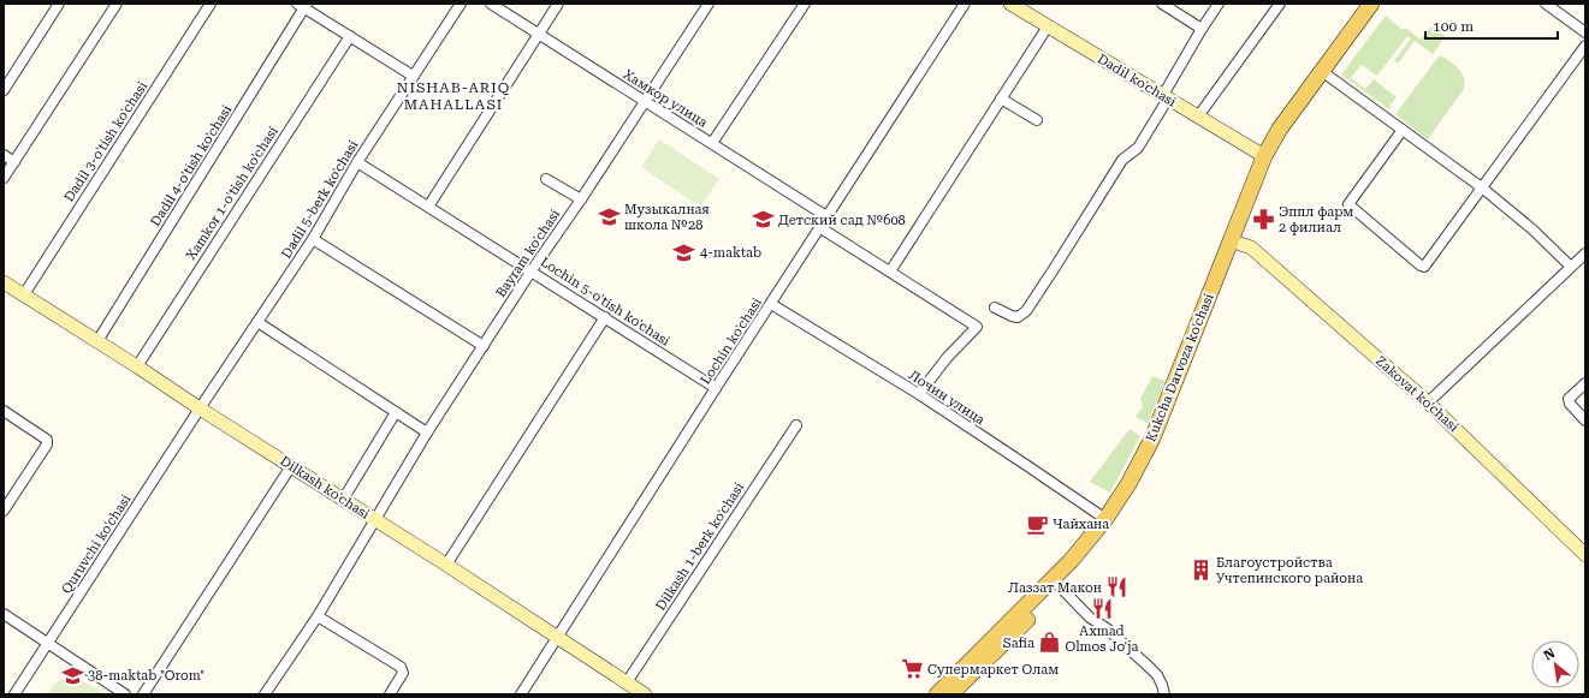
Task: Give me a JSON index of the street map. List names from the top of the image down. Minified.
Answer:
{"streets":{"main road":["Kukcha Darvoza ko'chasi"],"street":["Dadil ko'chasi","Хамкор улица","Dadil 3-o'tish ko'chasi","Dadil 4-o'tish ko'chasi","Xamkor 1-o'tish ko'chasi","Dadil 5-berk ko'chasi","Bayram ko'chasi","Lochin 5-o'tish ko'chasi","Lochin ko'chasi","Zakovat ko'chasi","Лочин улица","Dilkash ko'chasi","Quruvchi ko'chasi","Dilkash 1-berk ko'chasi"]},"crossings":[["Dadil ko'chasi","Kukcha Darvoza ko'chasi"],["Хамкор улица","Bayram ko'chasi"],["Хамкор улица","Lochin ko'chasi"],["Dadil 3-o'tish ko'chasi","Dilkash ko'chasi"],["Dadil 4-o'tish ko'chasi","Dilkash ko'chasi"],["Xamkor 1-o'tish ko'chasi","Dilkash ko'chasi"],["Dadil 5-berk ko'chasi","Lochin 5-o'tish ko'chasi"],["Dadil 5-berk ko'chasi","Dilkash ko'chasi"],["Dadil 5-berk ko'chasi","Quruvchi ko'chasi"],["Bayram ko'chasi","Lochin 5-o'tish ko'chasi"],["Bayram ko'chasi","Dilkash ko'chasi"],["Lochin 5-o'tish ko'chasi","Lochin ko'chasi"],["Lochin ko'chasi","Лочин улица"],["Lochin ko'chasi","Dilkash ko'chasi"],["Kukcha Darvoza ko'chasi","Zakovat ko'chasi"],["Kukcha Darvoza ko'chasi","Лочин улица"],["Dilkash ko'chasi","Quruvchi ko'chasi"],["Dilkash ko'chasi","Dilkash 1-berk ko'chasi"]],"districts":["NISHAB-ARIQ MAHALLASI"],"places":{"school or university":["Музыкалная школа №28","Детский сад №608","4-maktab","38-maktab \"Orom\""],"pharmacy":["Эппл фарм 2 филиал"],"cafe":["Чайхана"],"building":["Благоустройства Учтепинского района"],"restaurant":["Лаззат Макон","Axmad Olmos Jo'ja"],"shop":["Safia"],"supermarket":["Супермаркет Олам"]},"scale_bar":"100 m","north":"top left"}
